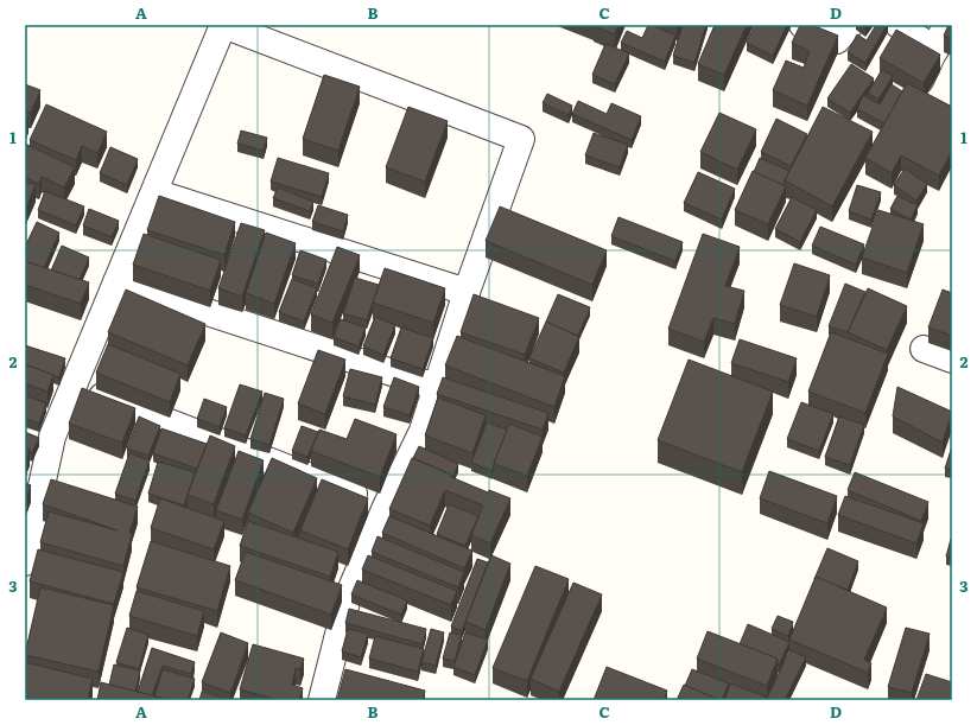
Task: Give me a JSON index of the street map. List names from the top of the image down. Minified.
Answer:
{"grid":{"columns":["A","B","C","D"],"rows":["1","2","3"]}}
